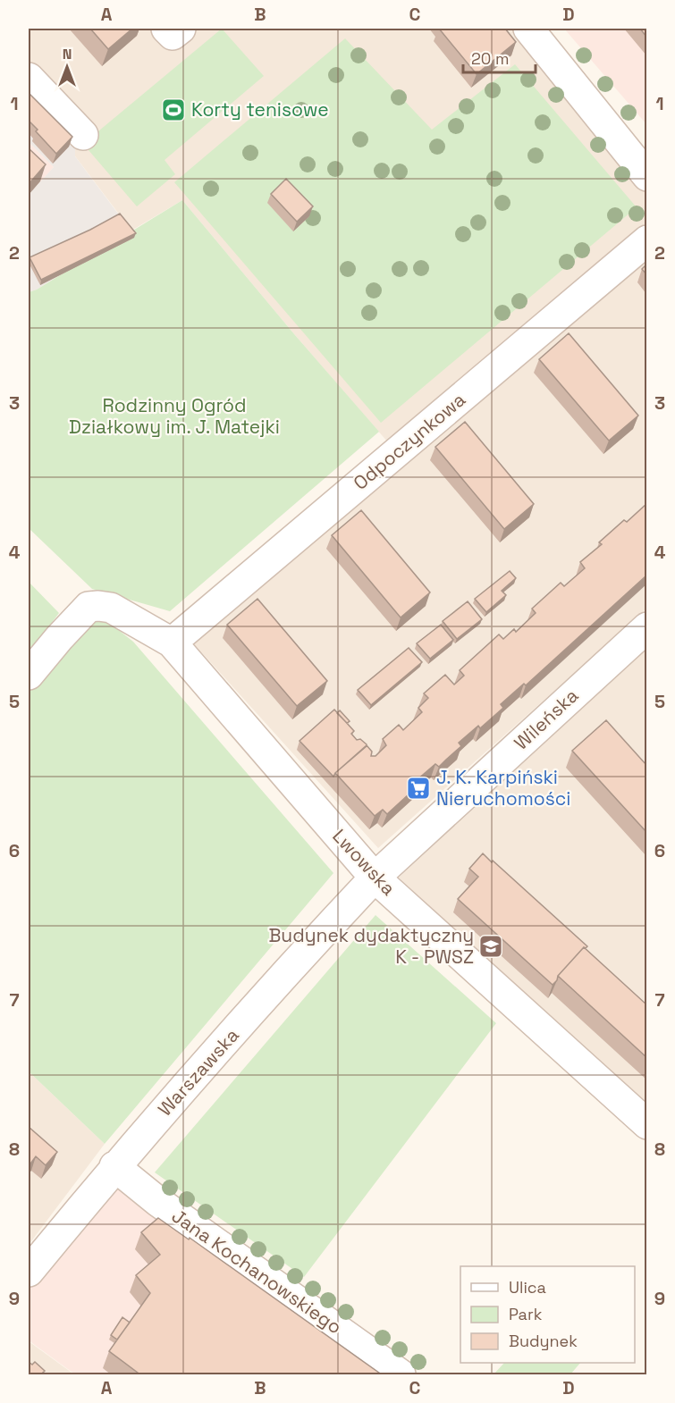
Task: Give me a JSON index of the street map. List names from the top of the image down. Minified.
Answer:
{"streets":{"street":["Odpoczynkowa","Wileńska","Lwowska","Warszawska","Jana Kochanowskiego"]},"crossings":[["Odpoczynkowa","Lwowska"],["Wileńska","Lwowska"],["Wileńska","Warszawska"],["Lwowska","Warszawska"],["Warszawska","Jana Kochanowskiego"]],"parks":["Rodzinny Ogród Działkowy im. J. Matejki"],"places":{"sports":["Korty tenisowe"],"supermarket":["J. K. Karpiński Nieruchomości"],"school or university":["Budynek dydaktyczny K - PWSZ"]},"legend":["Ulica","Park","Budynek"],"scale_bar":"20 m","north":"top","grid":{"columns":["A","B","C","D"],"rows":["1","2","3","4","5","6","7","8","9"]}}
